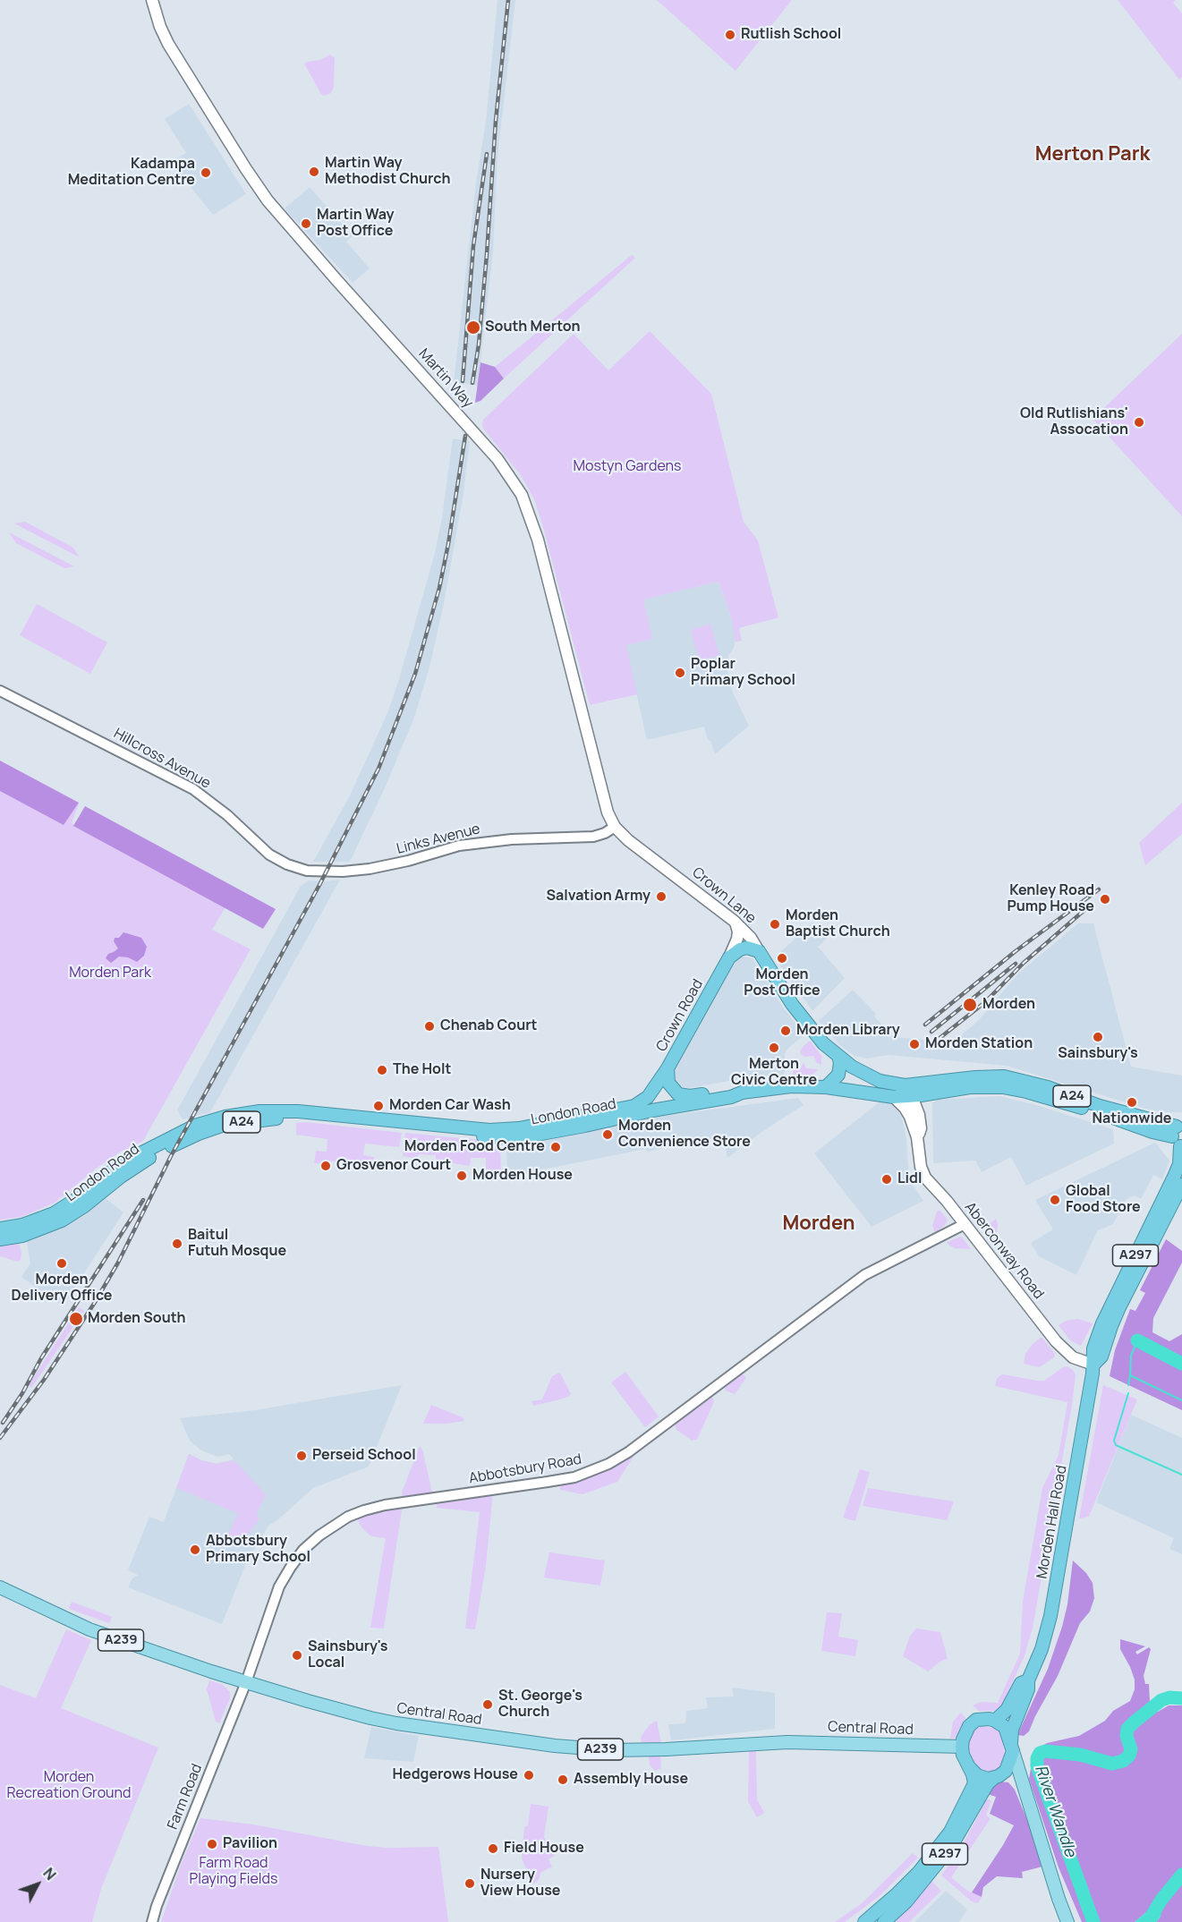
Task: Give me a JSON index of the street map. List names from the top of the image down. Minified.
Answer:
{"streets":{"highway":["Crown Lane","Crown Road","A24","London Road","A297","Morden Hall Road"],"main road":["Martin Way","Aberconway Road","A239","Central Road"],"street":["Hillcross Avenue","Links Avenue","Abbotsbury Road","Farm Road"]},"crossings":[["Martin Way","Links Avenue"],["Martin Way","Crown Lane"],["Hillcross Avenue","Links Avenue"],["Links Avenue","Crown Lane"],["Crown Lane","Crown Road"],["Crown Lane","A24"],["Crown Road","A24"],["Crown Road","London Road"],["A24","London Road"],["A24","Morden Hall Road"],["London Road","Aberconway Road"],["London Road","Morden Hall Road"],["Aberconway Road","Abbotsbury Road"],["Aberconway Road","Morden Hall Road"],["A297","Morden Hall Road"],["A297","Central Road"],["Abbotsbury Road","Central Road"],["Abbotsbury Road","Farm Road"],["Morden Hall Road","Central Road"],["Central Road","Farm Road"]],"districts":["Merton Park","Morden"],"water":["River Wandle"],"parks":["Mostyn Gardens","Morden Park","Morden Recreation Ground","Farm Road Playing Fields"],"places":["Rutlish School","Martin Way Methodist Church","Kadampa Meditation Centre","Martin Way Post Office","South Merton","Old Rutlishians' Assocation","Poplar Primary School","Salvation Army","Kenley Road Pump House","Morden Baptist Church","Morden Post Office","Morden","Chenab Court","Morden Library","Sainsbury's","Morden Station","Merton Civic Centre","The Holt","Nationwide","Morden Car Wash","Morden Convenience Store","Morden Food Centre","Grosvenor Court","Morden House","Lidl","Global Food Store","Baitul Futuh Mosque","Morden Delivery Office","Morden South","Perseid School","Abbotsbury Primary School","Sainsbury's Local","St. George's Church","Hedgerows House","Assembly House","Pavilion","Field House","Nursery View House"],"north":"top right"}
